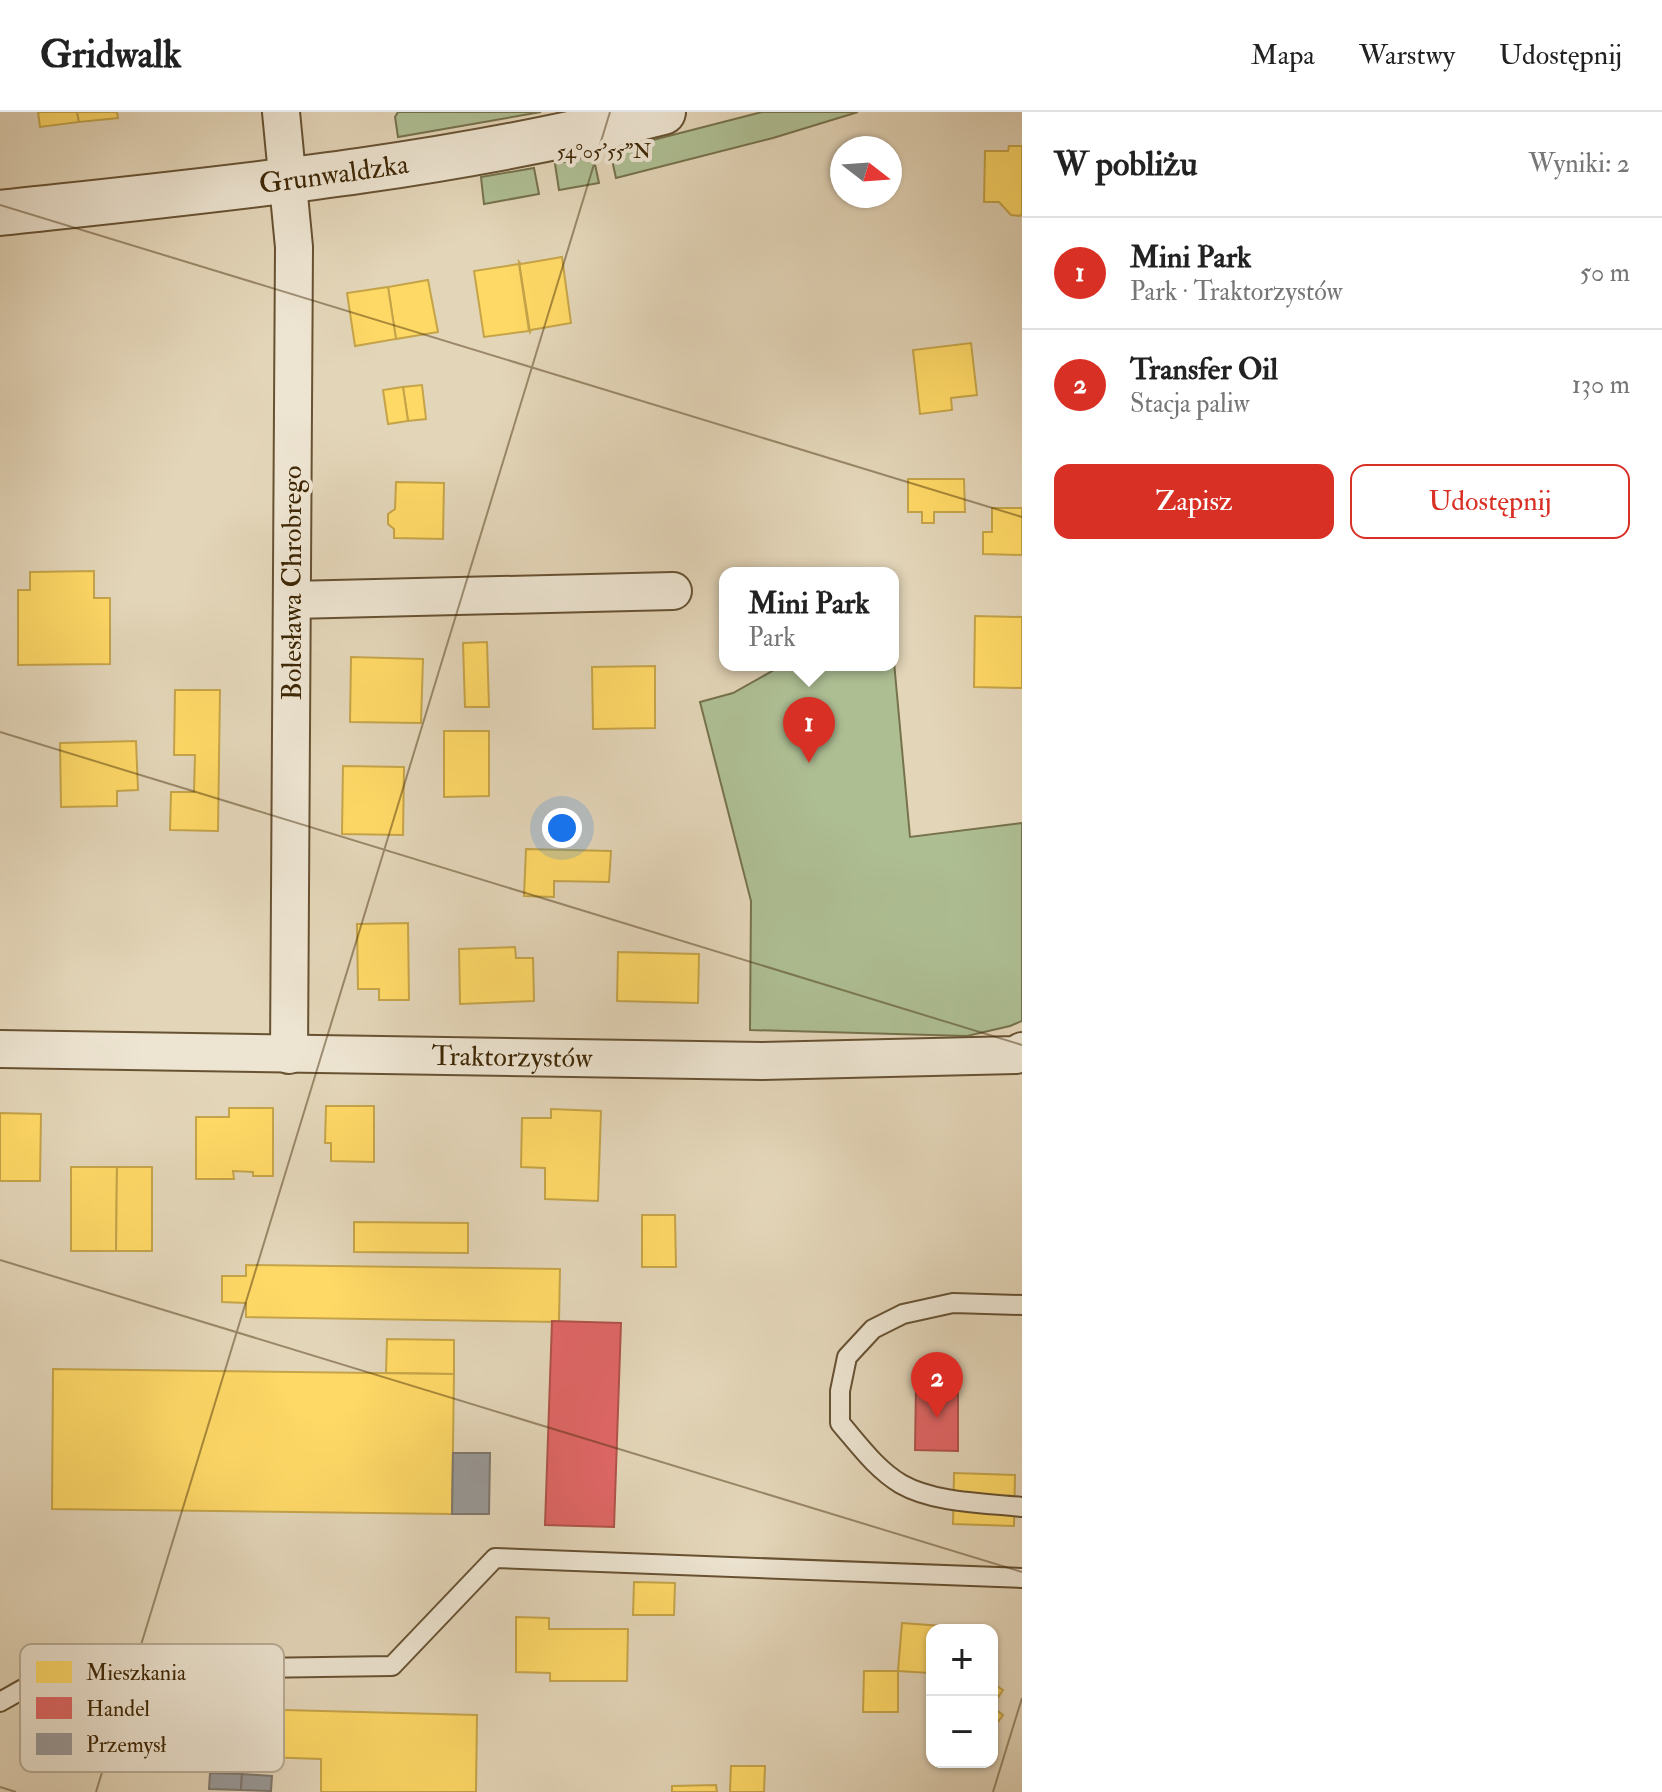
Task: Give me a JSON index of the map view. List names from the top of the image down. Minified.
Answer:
{"streets":{"street":["Grunwaldzka","Bolesława Chrobrego","Traktorzystów"]},"crossings":[["Grunwaldzka","Bolesława Chrobrego"],["Bolesława Chrobrego","Traktorzystów"]],"legend":["Mieszkania","Handel","Przemysł"],"north":"right","page":{"header":"Gridwalk","nav":["Mapa","Warstwy","Udostępnij"],"heading":["W pobliżu","Wyniki: 2"],"list":[{"mark":"1","name":"Mini Park","note":"Park · Traktorzystów","value":"50 m"},{"mark":"2","name":"Transfer Oil","note":"Stacja paliw","value":"130 m"}],"buttons":["Zapisz","Udostępnij"],"popup":["Mini Park","Park"],"pins":["1","2"],"map_buttons":["+","−"]},"coordinates":["54°05'55\"N"]}
